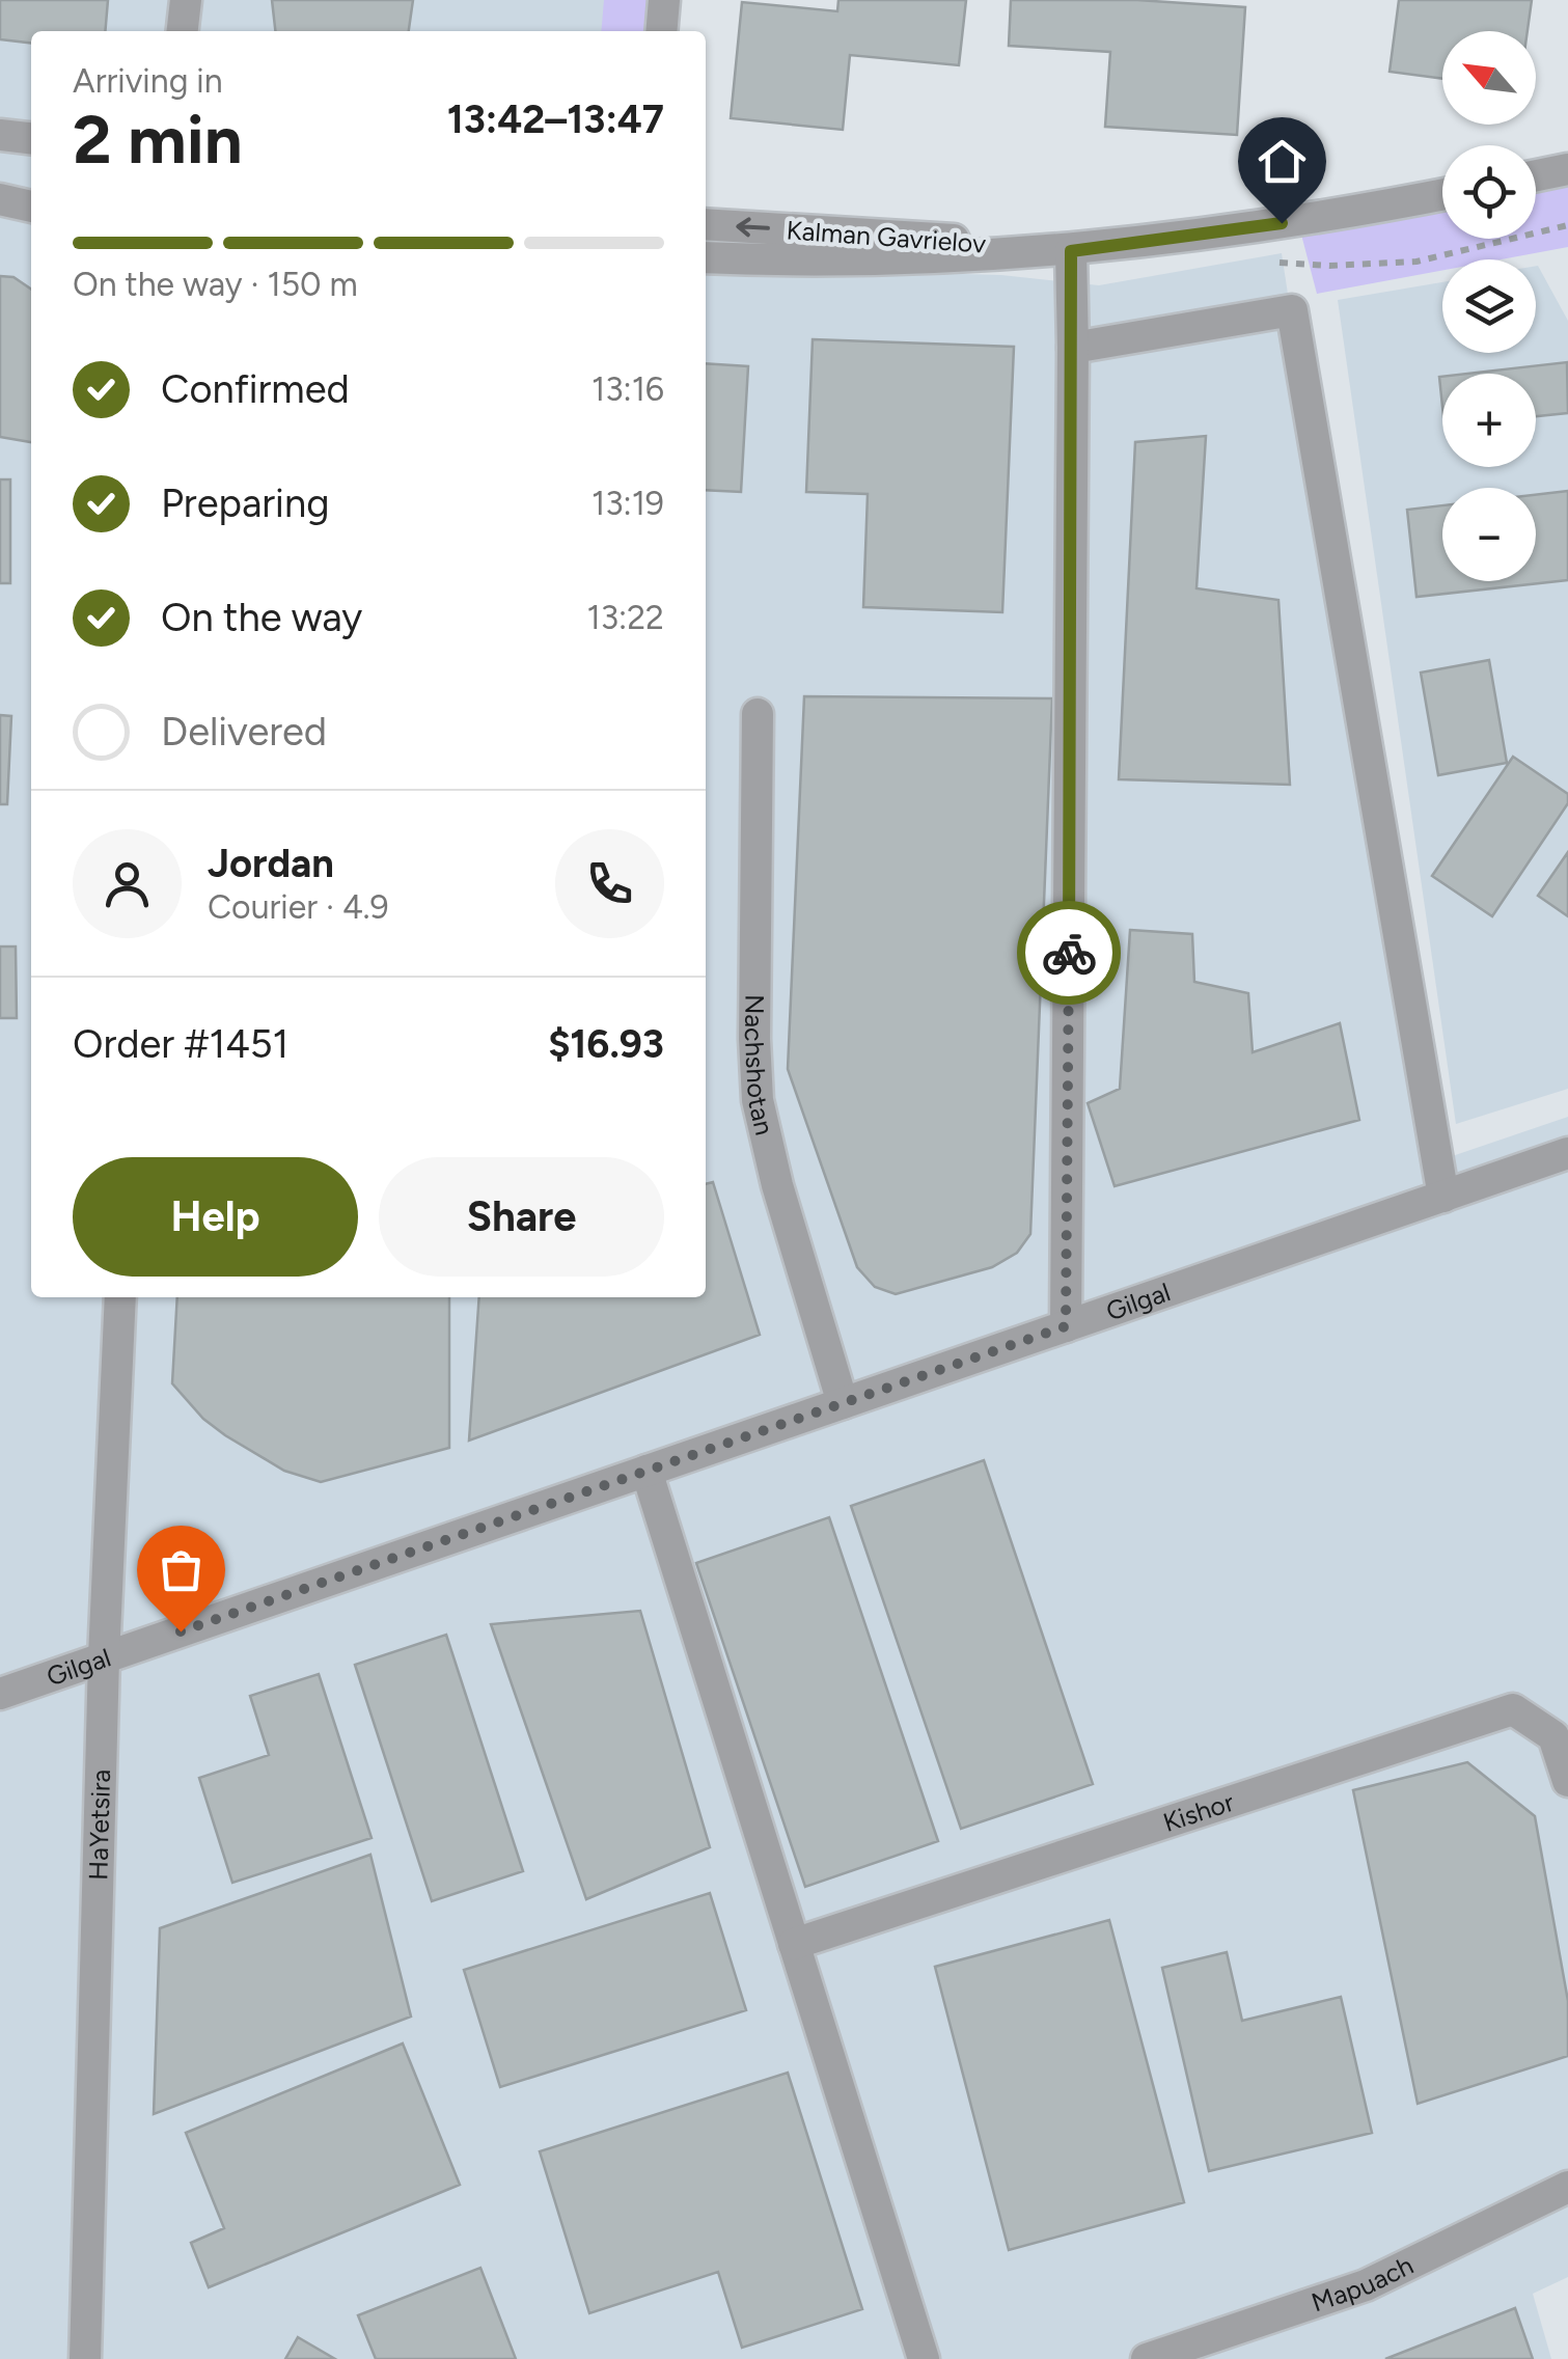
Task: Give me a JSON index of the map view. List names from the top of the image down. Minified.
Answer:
{"streets":{"street":["Kalman Gavrielov","Nachshotan","Gilgal","Kishor","HaYetsira","Mapuach"]},"crossings":[["Nachshotan","Gilgal"],["Gilgal","HaYetsira"]],"north":"top left","page":{"map_buttons":["+","−"],"heading":["2 min","Arriving in","13:42–13:47"],"panel":["Jordan","Courier · 4.9","Order #1451","$16.93"],"bar":"On the way · 150 m","list":[["Confirmed","13:16"],["Preparing","13:19"],["On the way","13:22"],"Delivered"],"buttons":["Help","Share"]}}
